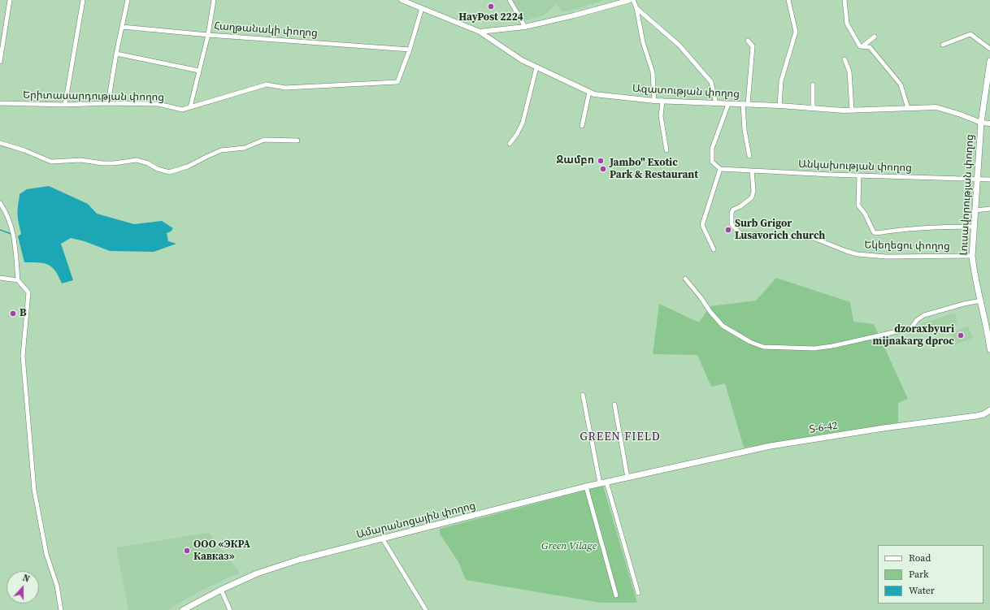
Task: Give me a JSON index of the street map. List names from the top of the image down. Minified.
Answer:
{"streets":{"main road":["Լուսավորության փողոց","Տ-6-42","Ամարանոցային փողոց"],"street":["Հաղթանակի փողոց","Ազատության փողոց","Երիտասարդության փողոց","Անկախության փողոց","Եկեղեցու փողոց"]},"crossings":[["Հաղթանակի փողոց","Երիտասարդության փողոց"],["Ազատության փողոց","Լուսավորության փողոց"],["Անկախության փողոց","Լուսավորության փողոց"],["Անկախության փողոց","Եկեղեցու փողոց"],["Լուսավորության փողոց","Եկեղեցու փողոց"],["Տ-6-42","Ամարանոցային փողոց"]],"districts":["GREEN FIELD"],"parks":["Green Vilage"],"places":["HayPost 2224","Ջամբո","Jambo\" Exotic Park & Restaurant","Surb Grigor Lusavorich church","B","dzoraxbyuri mijnakarg dproc","ООО «ЭКРА Кавказ»"],"legend":["Road","Park","Water"],"north":"top"}
